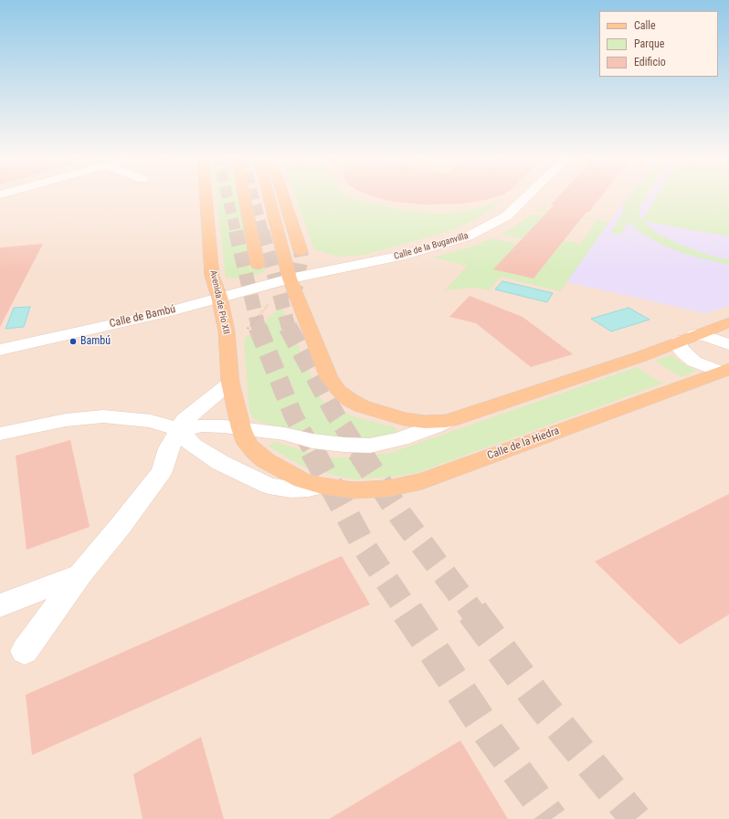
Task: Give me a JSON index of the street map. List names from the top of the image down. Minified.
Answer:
{"streets":{"main road":["Avenida de Pío XII","Calle de la Hiedra"],"street":["Calle de la Buganvilla","Calle de Bambú"]},"crossings":[["Calle de la Buganvilla","Avenida de Pío XII"],["Calle de la Buganvilla","Calle de Bambú"],["Calle de la Buganvilla","Calle de la Hiedra"],["Avenida de Pío XII","Calle de Bambú"],["Avenida de Pío XII","Calle de la Hiedra"]],"places":["Bambú"],"legend":["Calle","Parque","Edificio"]}
